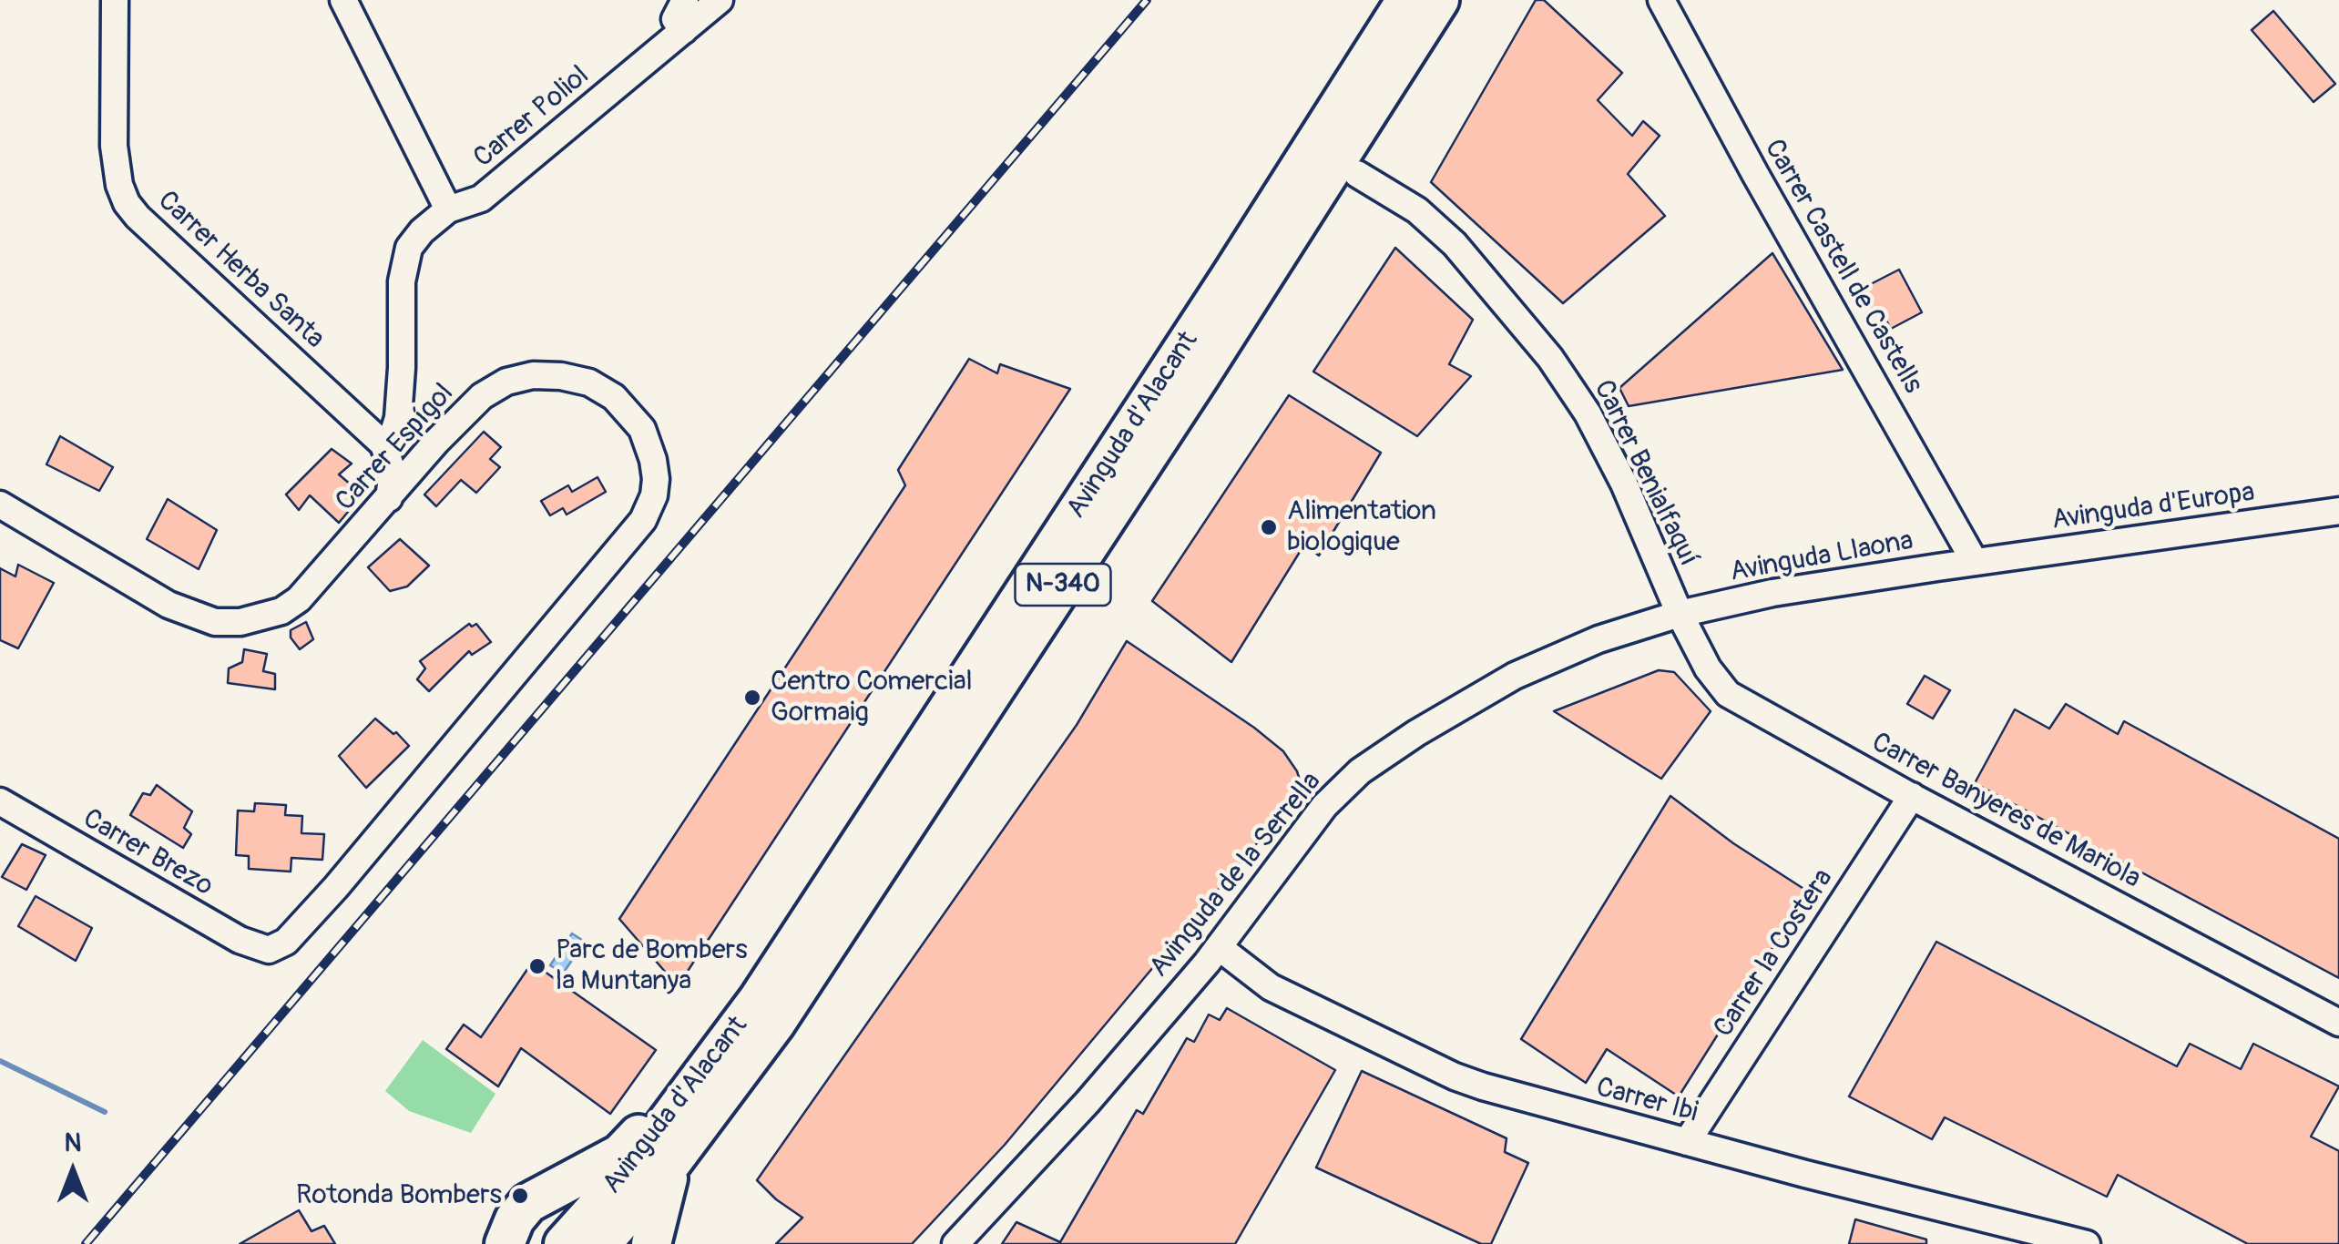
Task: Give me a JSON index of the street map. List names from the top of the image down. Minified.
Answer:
{"streets":{"main road":["Avinguda d'Alacant","N-340"],"street":["Carrer Poliol","Carrer Castell de Castells","Carrer Herba Santa","Carrer Espígol","Carrer Benialfaquí","Avinguda d'Europa","Avinguda Llaona","Carrer Banyeres de Mariola","Carrer Brezo","Avinguda de la Serrella","Carrer la Costera","Carrer Ibi"]},"crossings":[["Carrer Poliol","Carrer Herba Santa"],["Carrer Castell de Castells","Avinguda d'Europa"],["Carrer Castell de Castells","Avinguda Llaona"],["Carrer Espígol","Carrer Brezo"],["Carrer Benialfaquí","Avinguda Llaona"],["Carrer Benialfaquí","Carrer Banyeres de Mariola"],["Carrer Benialfaquí","Avinguda de la Serrella"],["Avinguda d'Europa","Avinguda Llaona"],["Avinguda Llaona","Carrer Banyeres de Mariola"],["Avinguda Llaona","Avinguda de la Serrella"],["Carrer Banyeres de Mariola","Avinguda de la Serrella"],["Carrer Banyeres de Mariola","Carrer la Costera"],["Avinguda de la Serrella","Carrer Ibi"],["Carrer la Costera","Carrer Ibi"]],"places":["Alimentation biologique","Centro Comercial Gormaig","Parc de Bombers la Muntanya","Rotonda Bombers"],"north":"top"}
